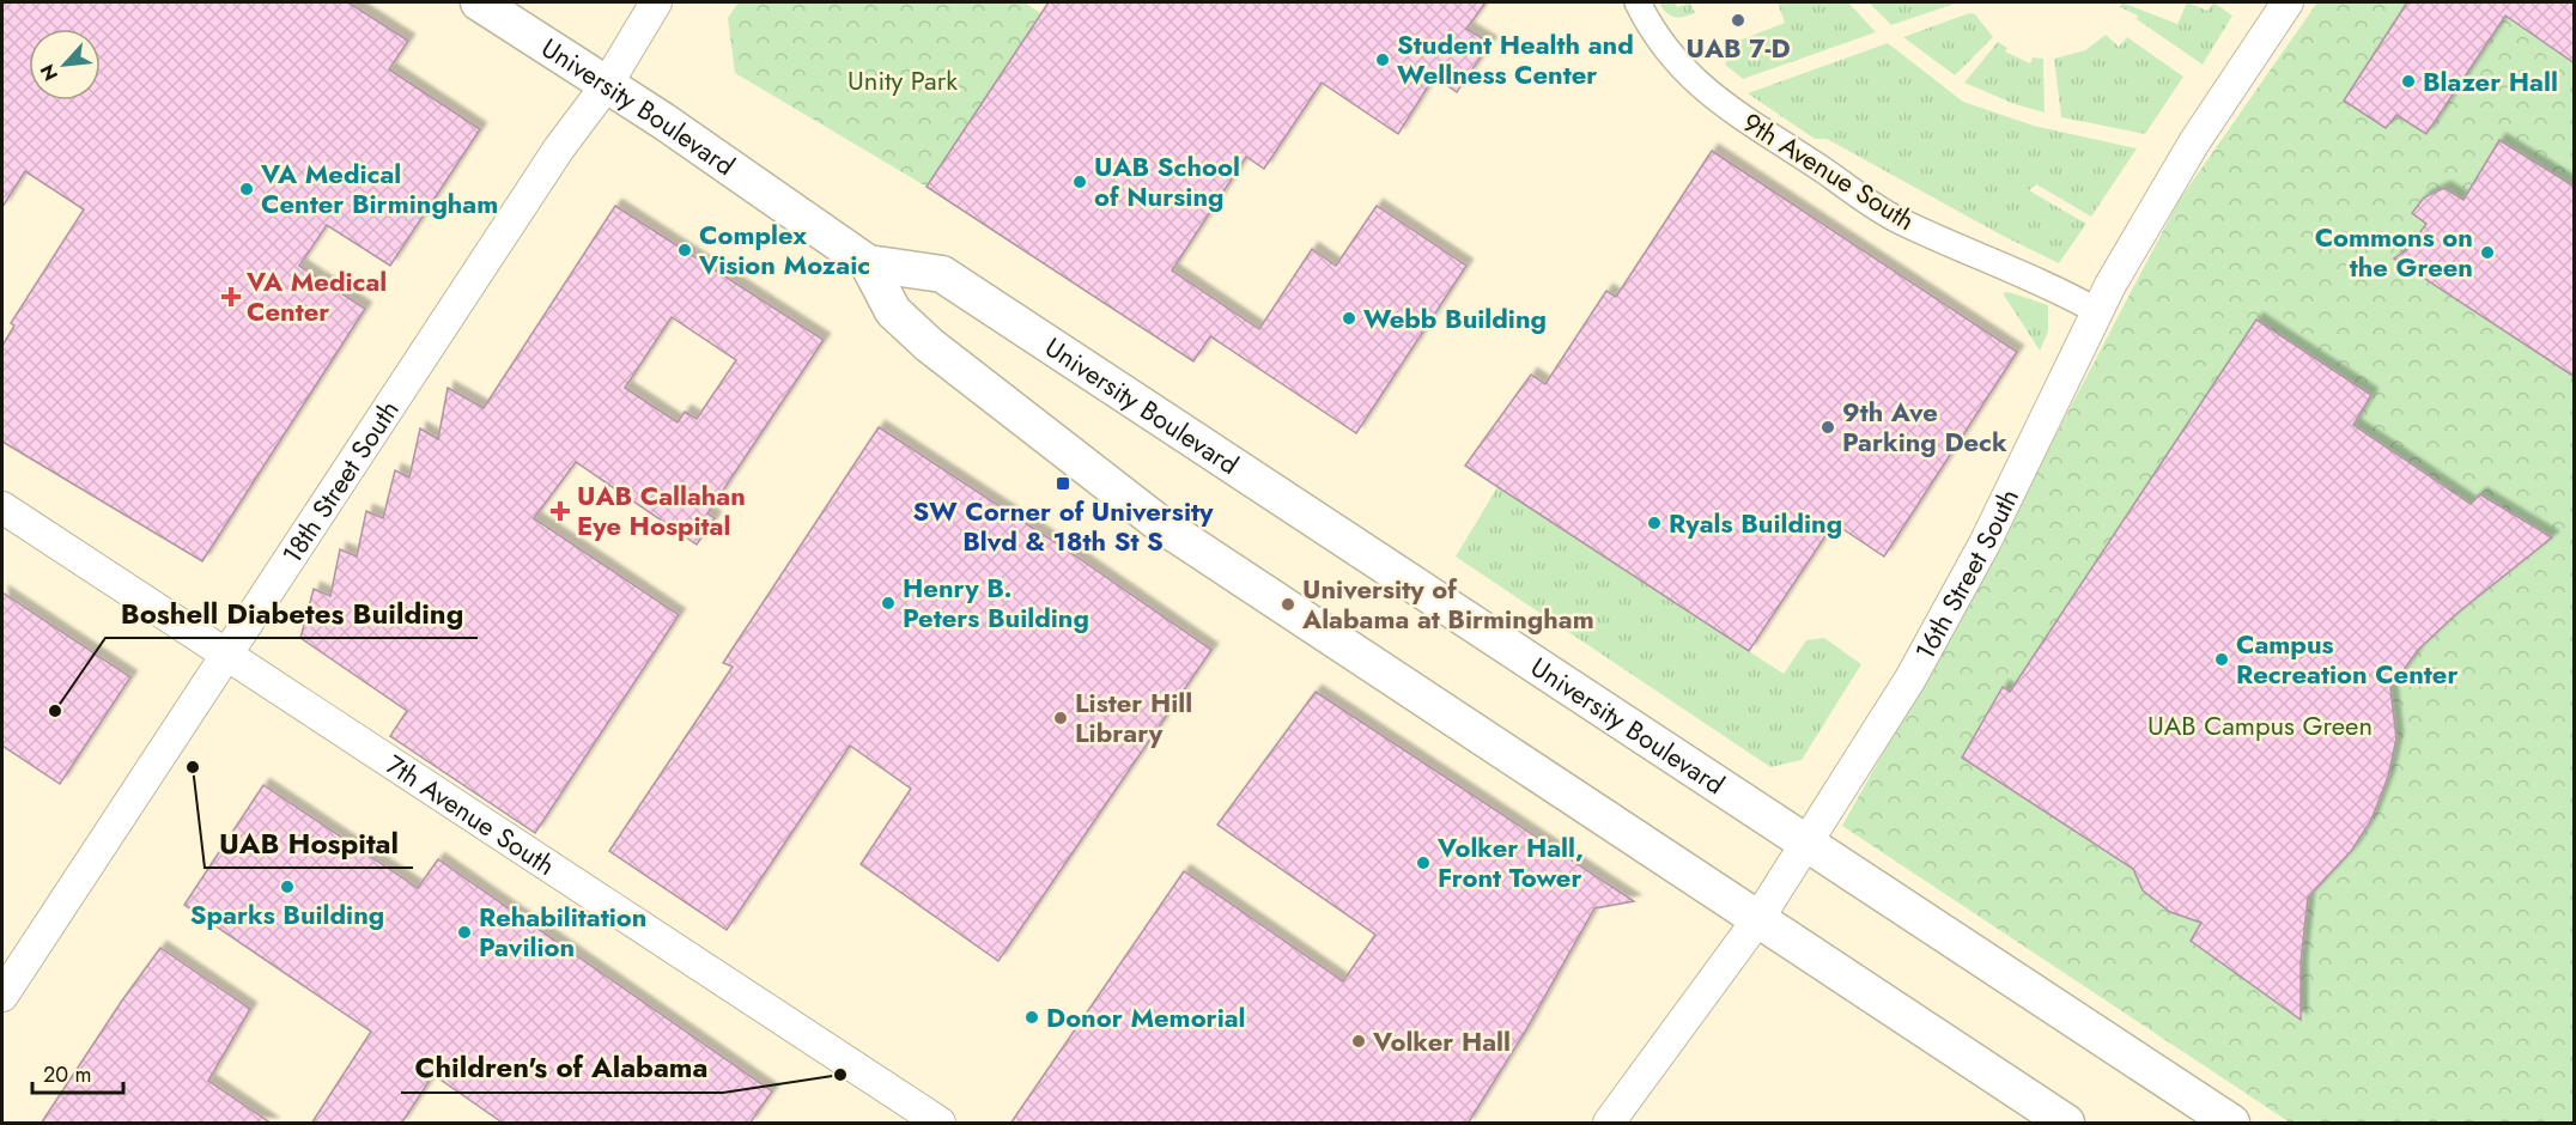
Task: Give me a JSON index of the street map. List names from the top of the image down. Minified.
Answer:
{"streets":{"main road":["University Boulevard"],"street":["9th Avenue South","18th Street South","16th Street South","7th Avenue South"]},"crossings":[["University Boulevard","18th Street South"],["University Boulevard","16th Street South"],["9th Avenue South","16th Street South"],["18th Street South","7th Avenue South"]],"parks":["Unity Park","UAB Campus Green"],"places":{"other":["UAB 7-D","Student Health and Wellness Center","Blazer Hall","UAB School of Nursing","VA Medical Center Birmingham","Complex Vision Mozaic","Commons on the Green","Webb Building","9th Ave Parking Deck","Ryals Building","Henry B. Peters Building","University of Alabama at Birmingham","Campus Recreation Center","Boshell Diabetes Building","Lister Hill Library","UAB Hospital","Volker Hall, Front Tower","Sparks Building","Rehabilitation Pavilion","Donor Memorial","Volker Hall","Children's of Alabama"],"health":["VA Medical Center","UAB Callahan Eye Hospital"],"transit":["SW Corner of University Blvd & 18th St S"]},"scale_bar":"20 m","north":"bottom left"}
